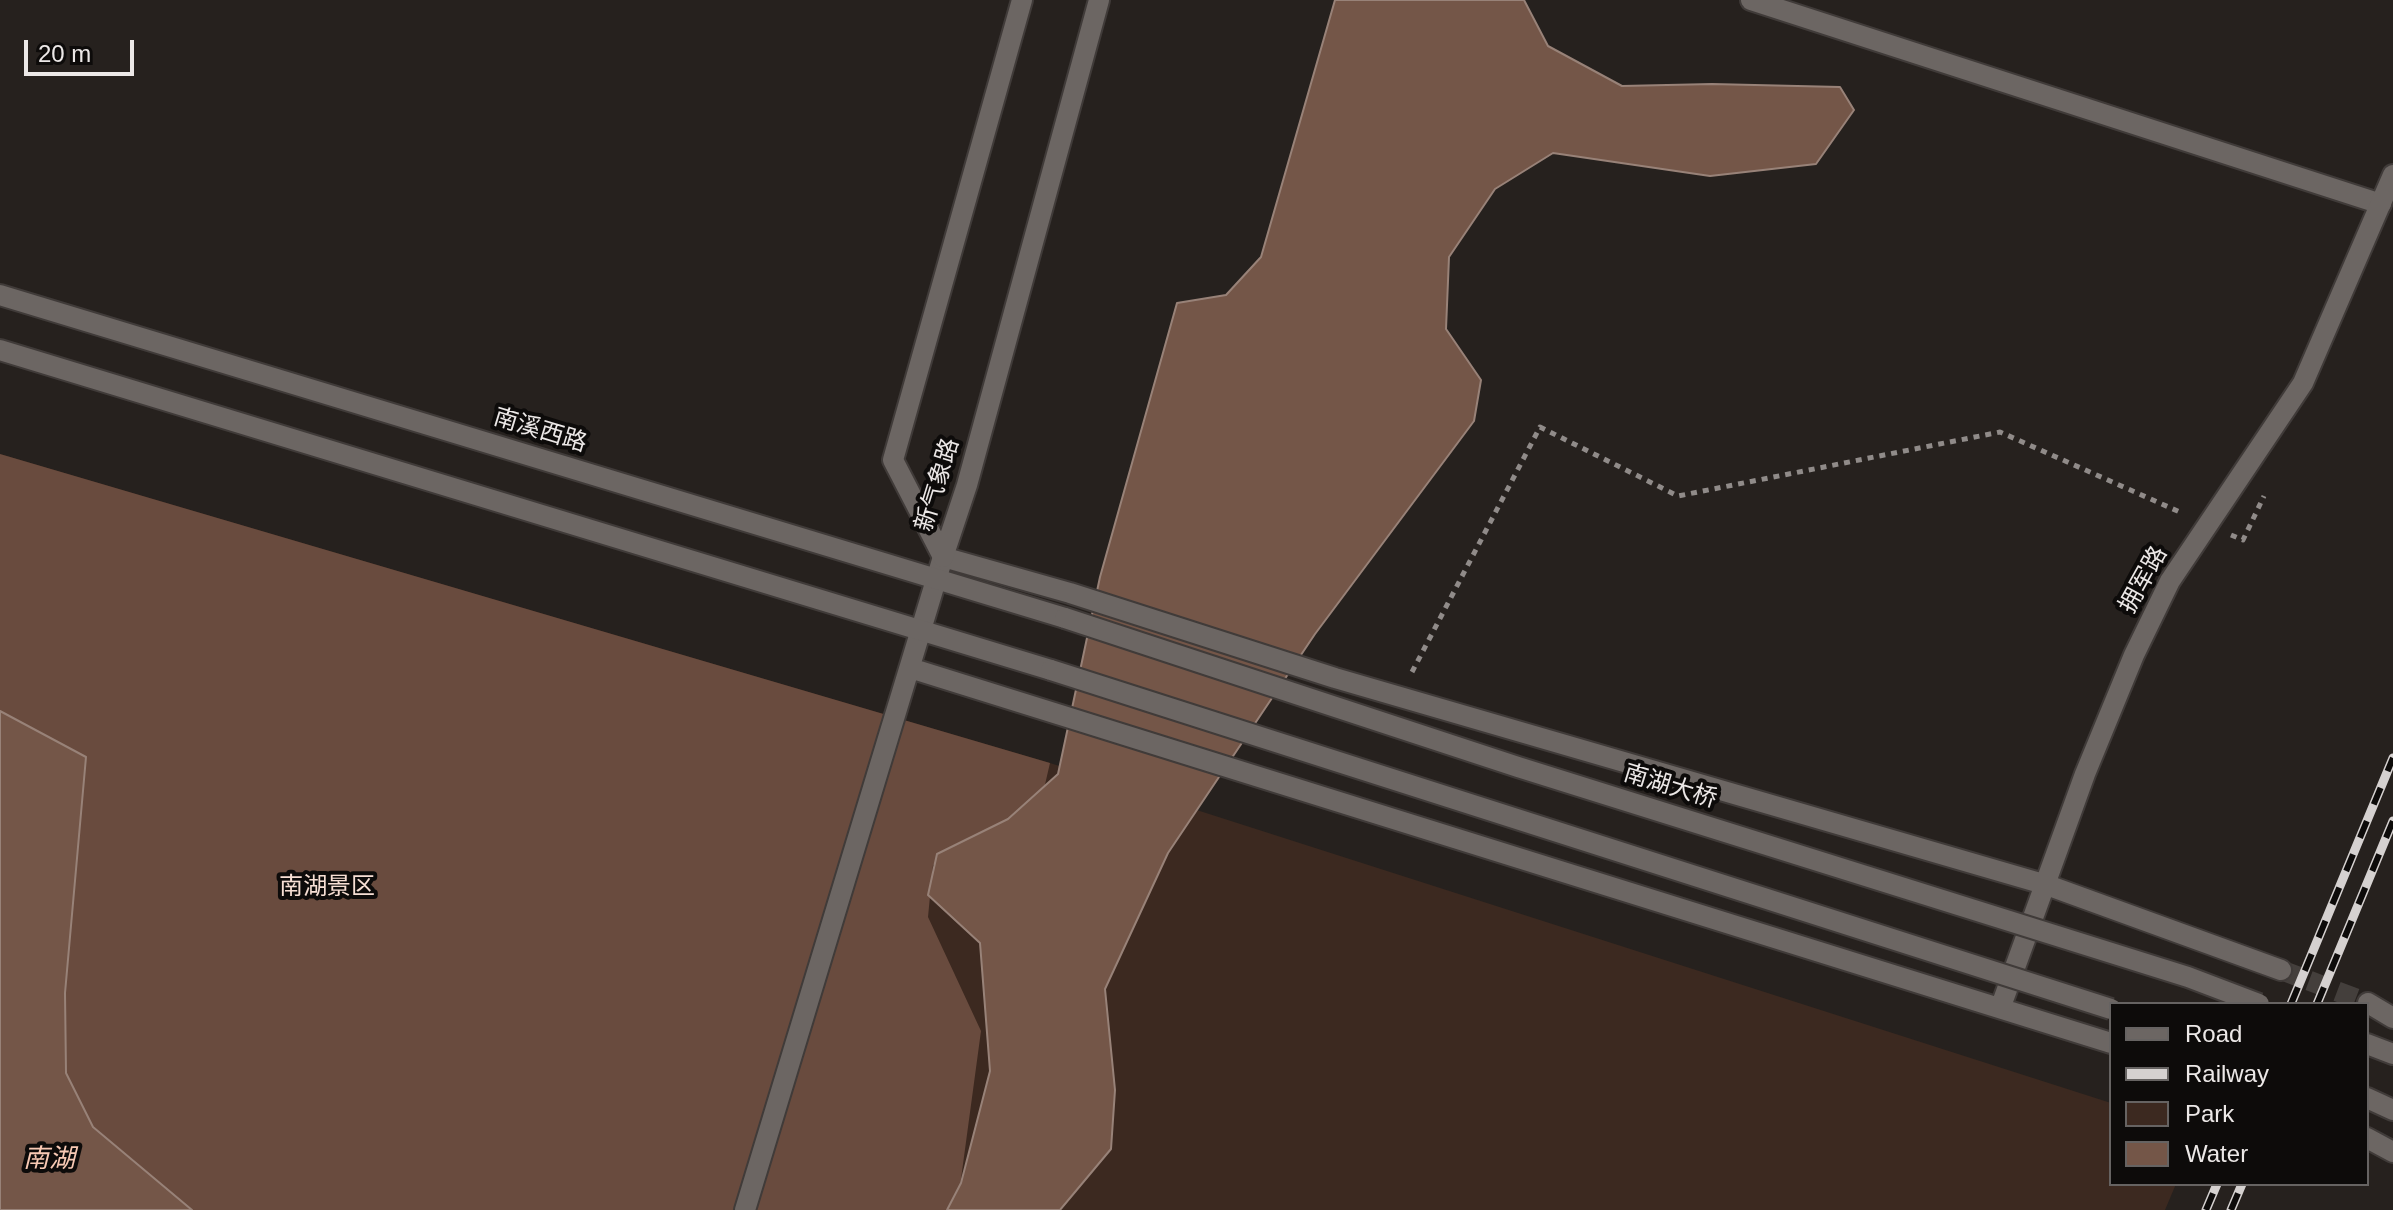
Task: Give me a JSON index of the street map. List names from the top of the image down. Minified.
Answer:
{"streets":{"main road":["南溪西路","新气象路","拥军路","南湖大桥"]},"crossings":[["南溪西路","南湖大桥"]],"water":["南湖"],"parks":["南湖景区"],"legend":["Road","Railway","Park","Water"],"scale_bar":"20 m"}
